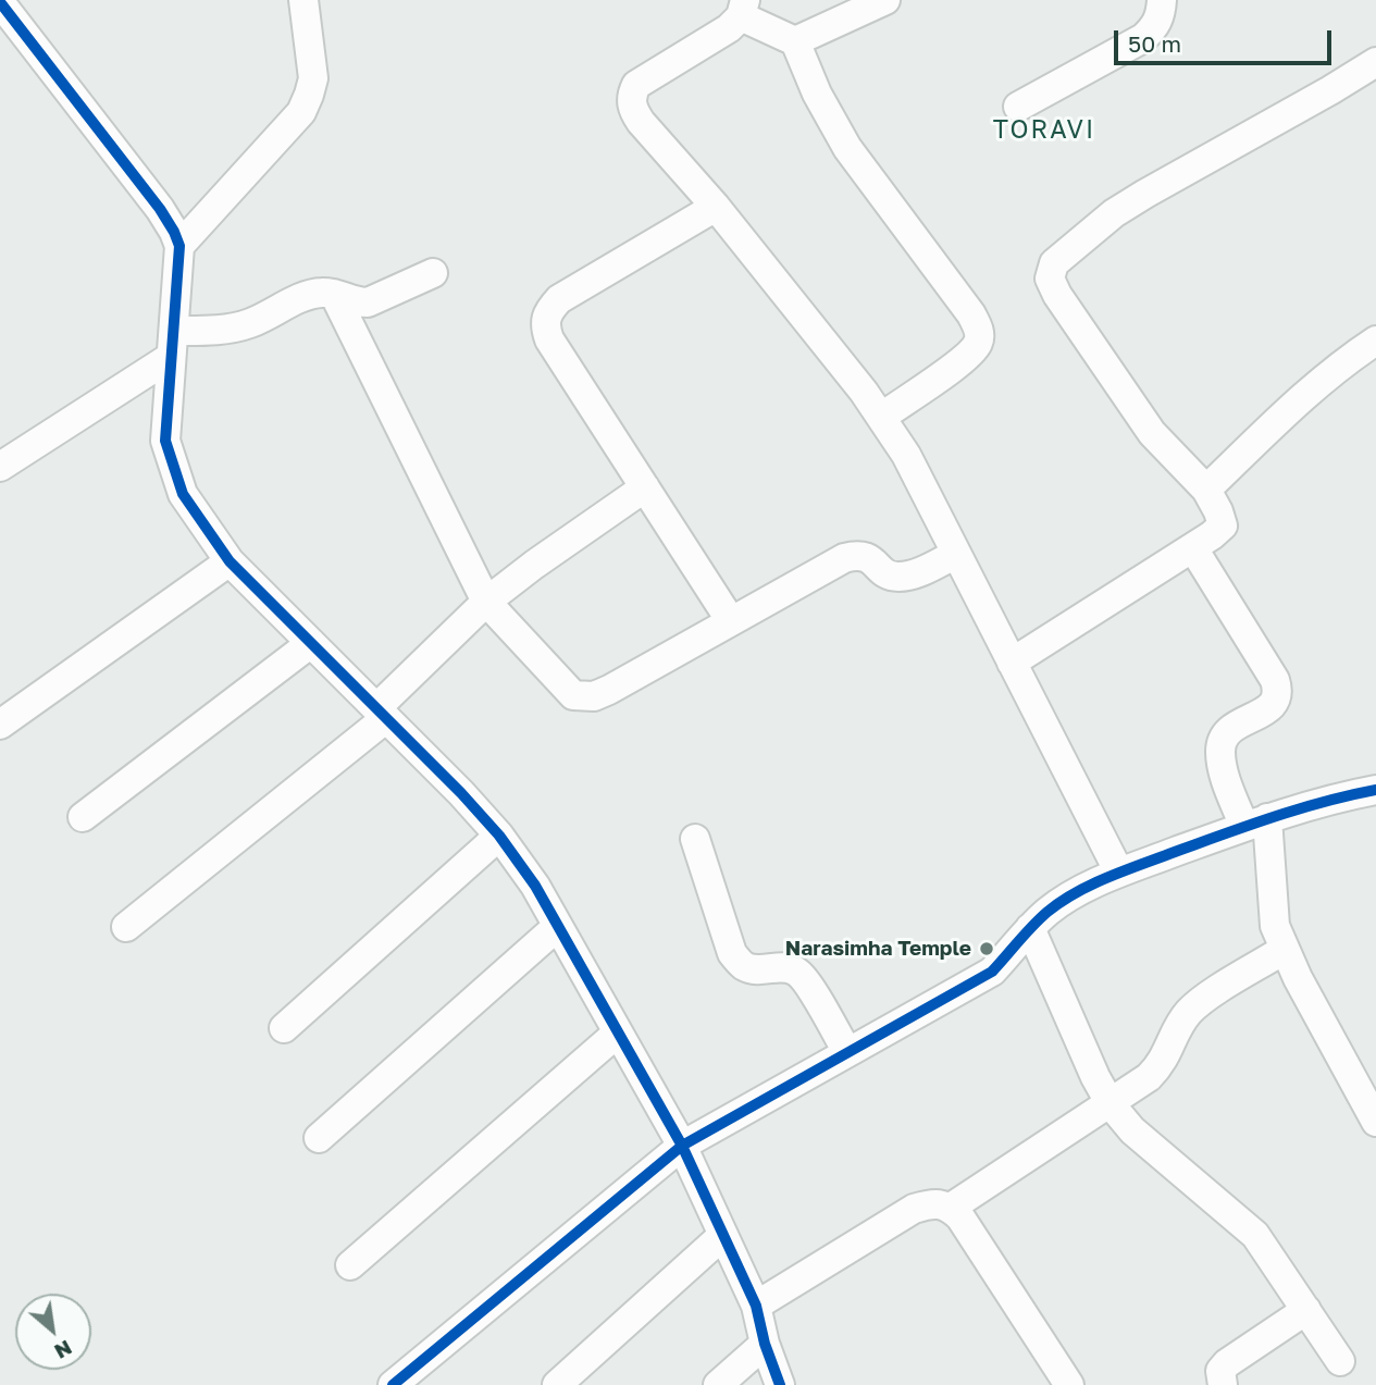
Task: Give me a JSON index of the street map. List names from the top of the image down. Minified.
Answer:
{"districts":["TORAVI"],"places":["Narasimha Temple"],"scale_bar":"50 m","north":"bottom right"}
